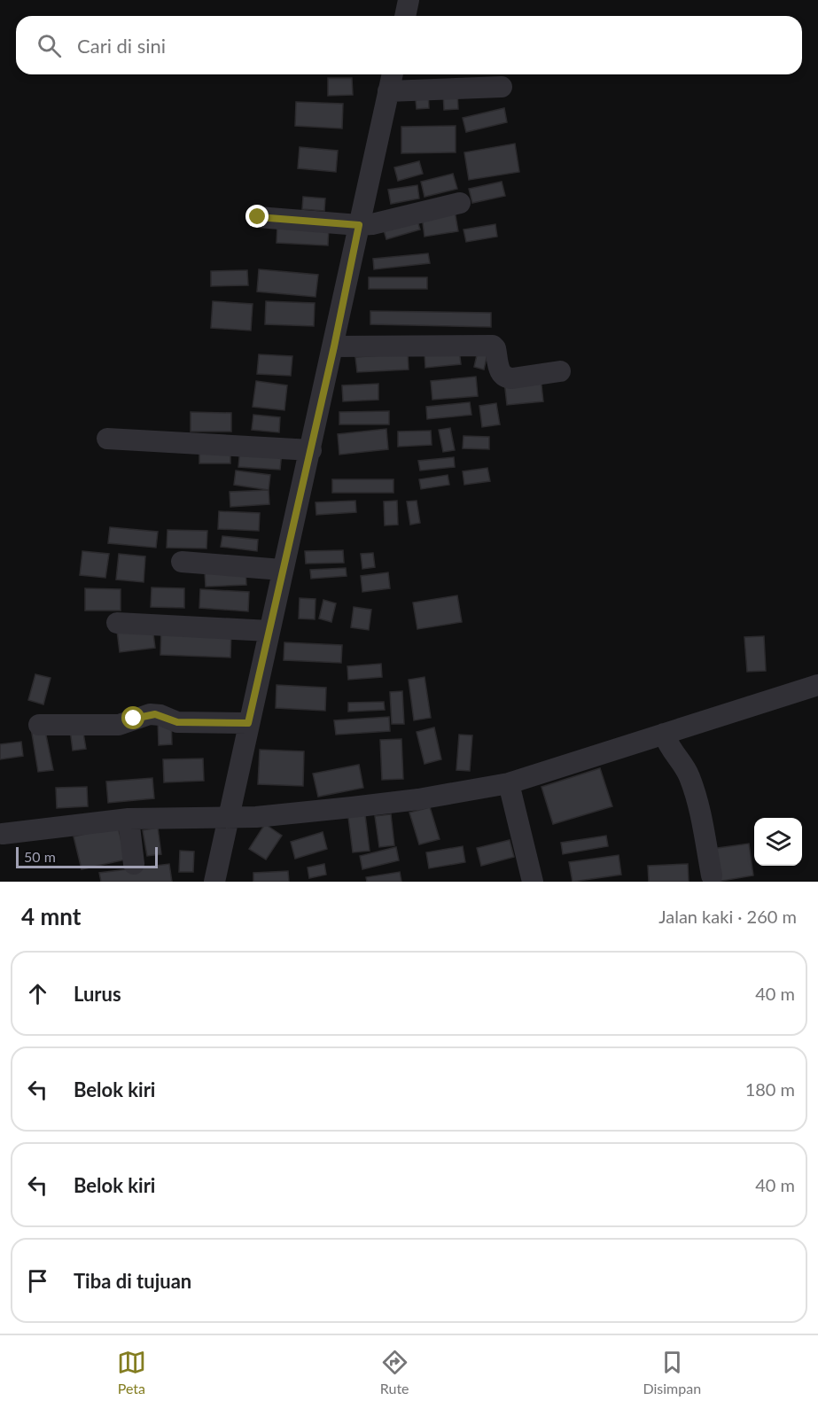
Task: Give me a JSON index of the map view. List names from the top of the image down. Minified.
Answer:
{"scale_bar":"50 m","page":{"search":"Cari di sini","scale":"50 m","heading":["4 mnt","Jalan kaki · 260 m"],"list":[["Lurus","40 m"],["Belok kiri","180 m"],["Belok kiri","40 m"],"Tiba di tujuan"],"nav":["Peta","Rute","Disimpan"]}}
